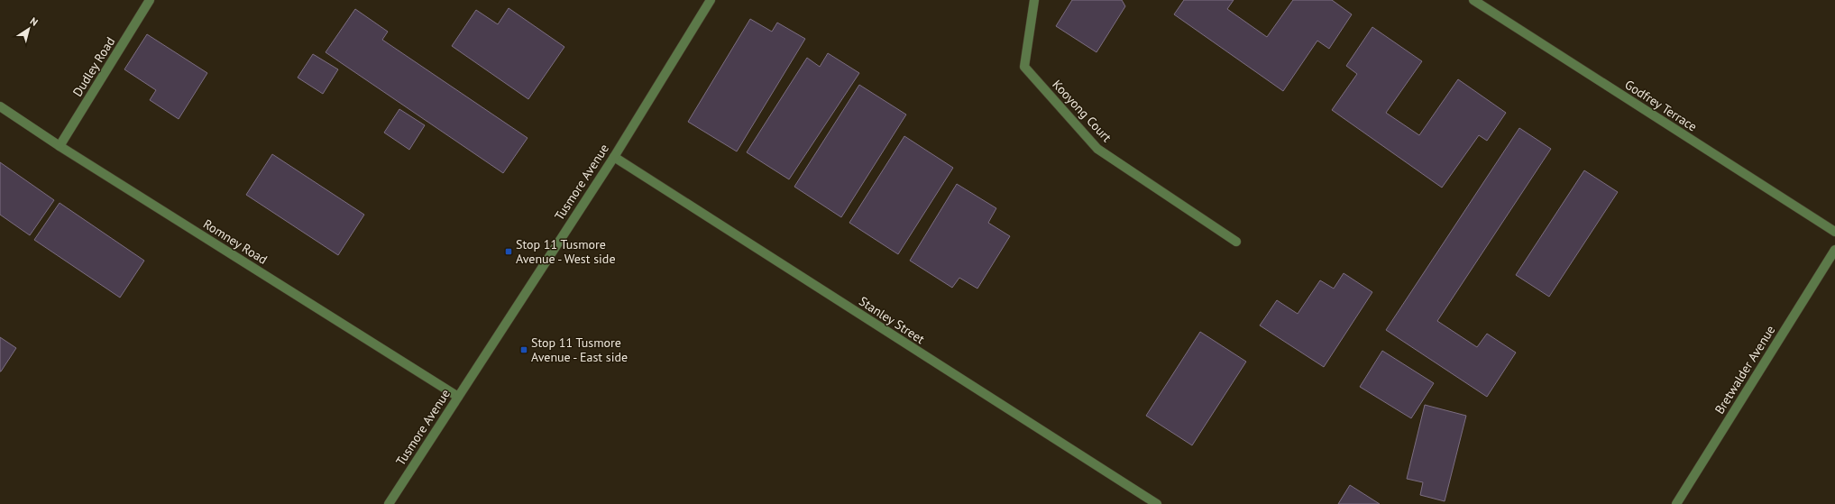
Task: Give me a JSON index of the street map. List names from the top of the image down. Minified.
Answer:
{"streets":{"street":["Dudley Road","Godfrey Terrace","Kooyong Court","Tusmore Avenue","Romney Road","Stanley Street","Bretwalder Avenue"]},"crossings":[["Dudley Road","Romney Road"],["Tusmore Avenue","Romney Road"],["Tusmore Avenue","Stanley Street"]],"places":{"transit":["Stop 11 Tusmore Avenue - West side","Stop 11 Tusmore Avenue - East side"]},"north":"top right"}
